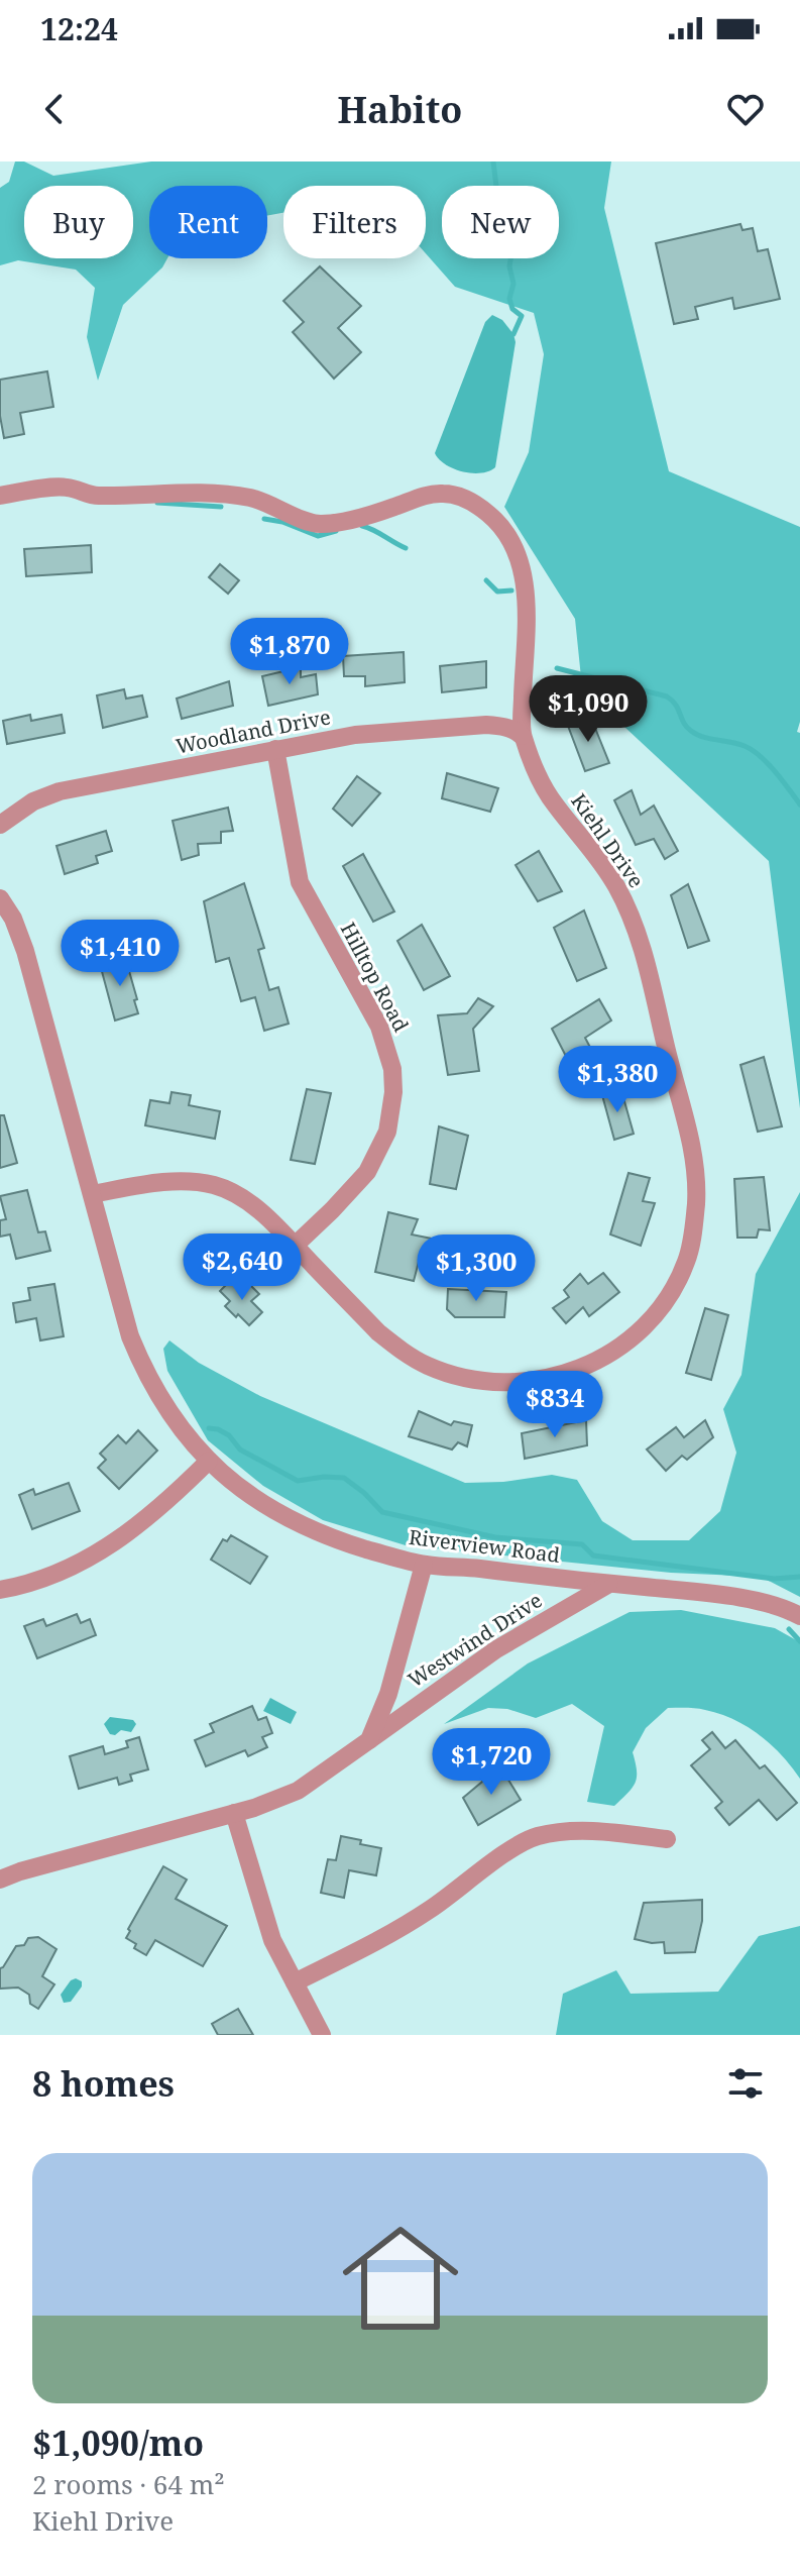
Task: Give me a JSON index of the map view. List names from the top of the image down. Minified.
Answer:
{"streets":{"street":["Woodland Drive","Kiehl Drive","Hilltop Road","Riverview Road","Westwind Drive"]},"crossings":[["Woodland Drive","Kiehl Drive"],["Woodland Drive","Hilltop Road"],["Kiehl Drive","Hilltop Road"],["Kiehl Drive","Riverview Road"],["Riverview Road","Westwind Drive"]],"page":{"status":"12:24","header":"Habito","chip":["Buy","Rent","Filters","New"],"price":["$1,870","$1,090","$1,410","$1,380","$2,640","$1,300","$834","$1,720"],"heading":"8 homes","list":[{"name":"$1,090/mo","note":"2 rooms · 64 m² · Kiehl Drive"}]}}
